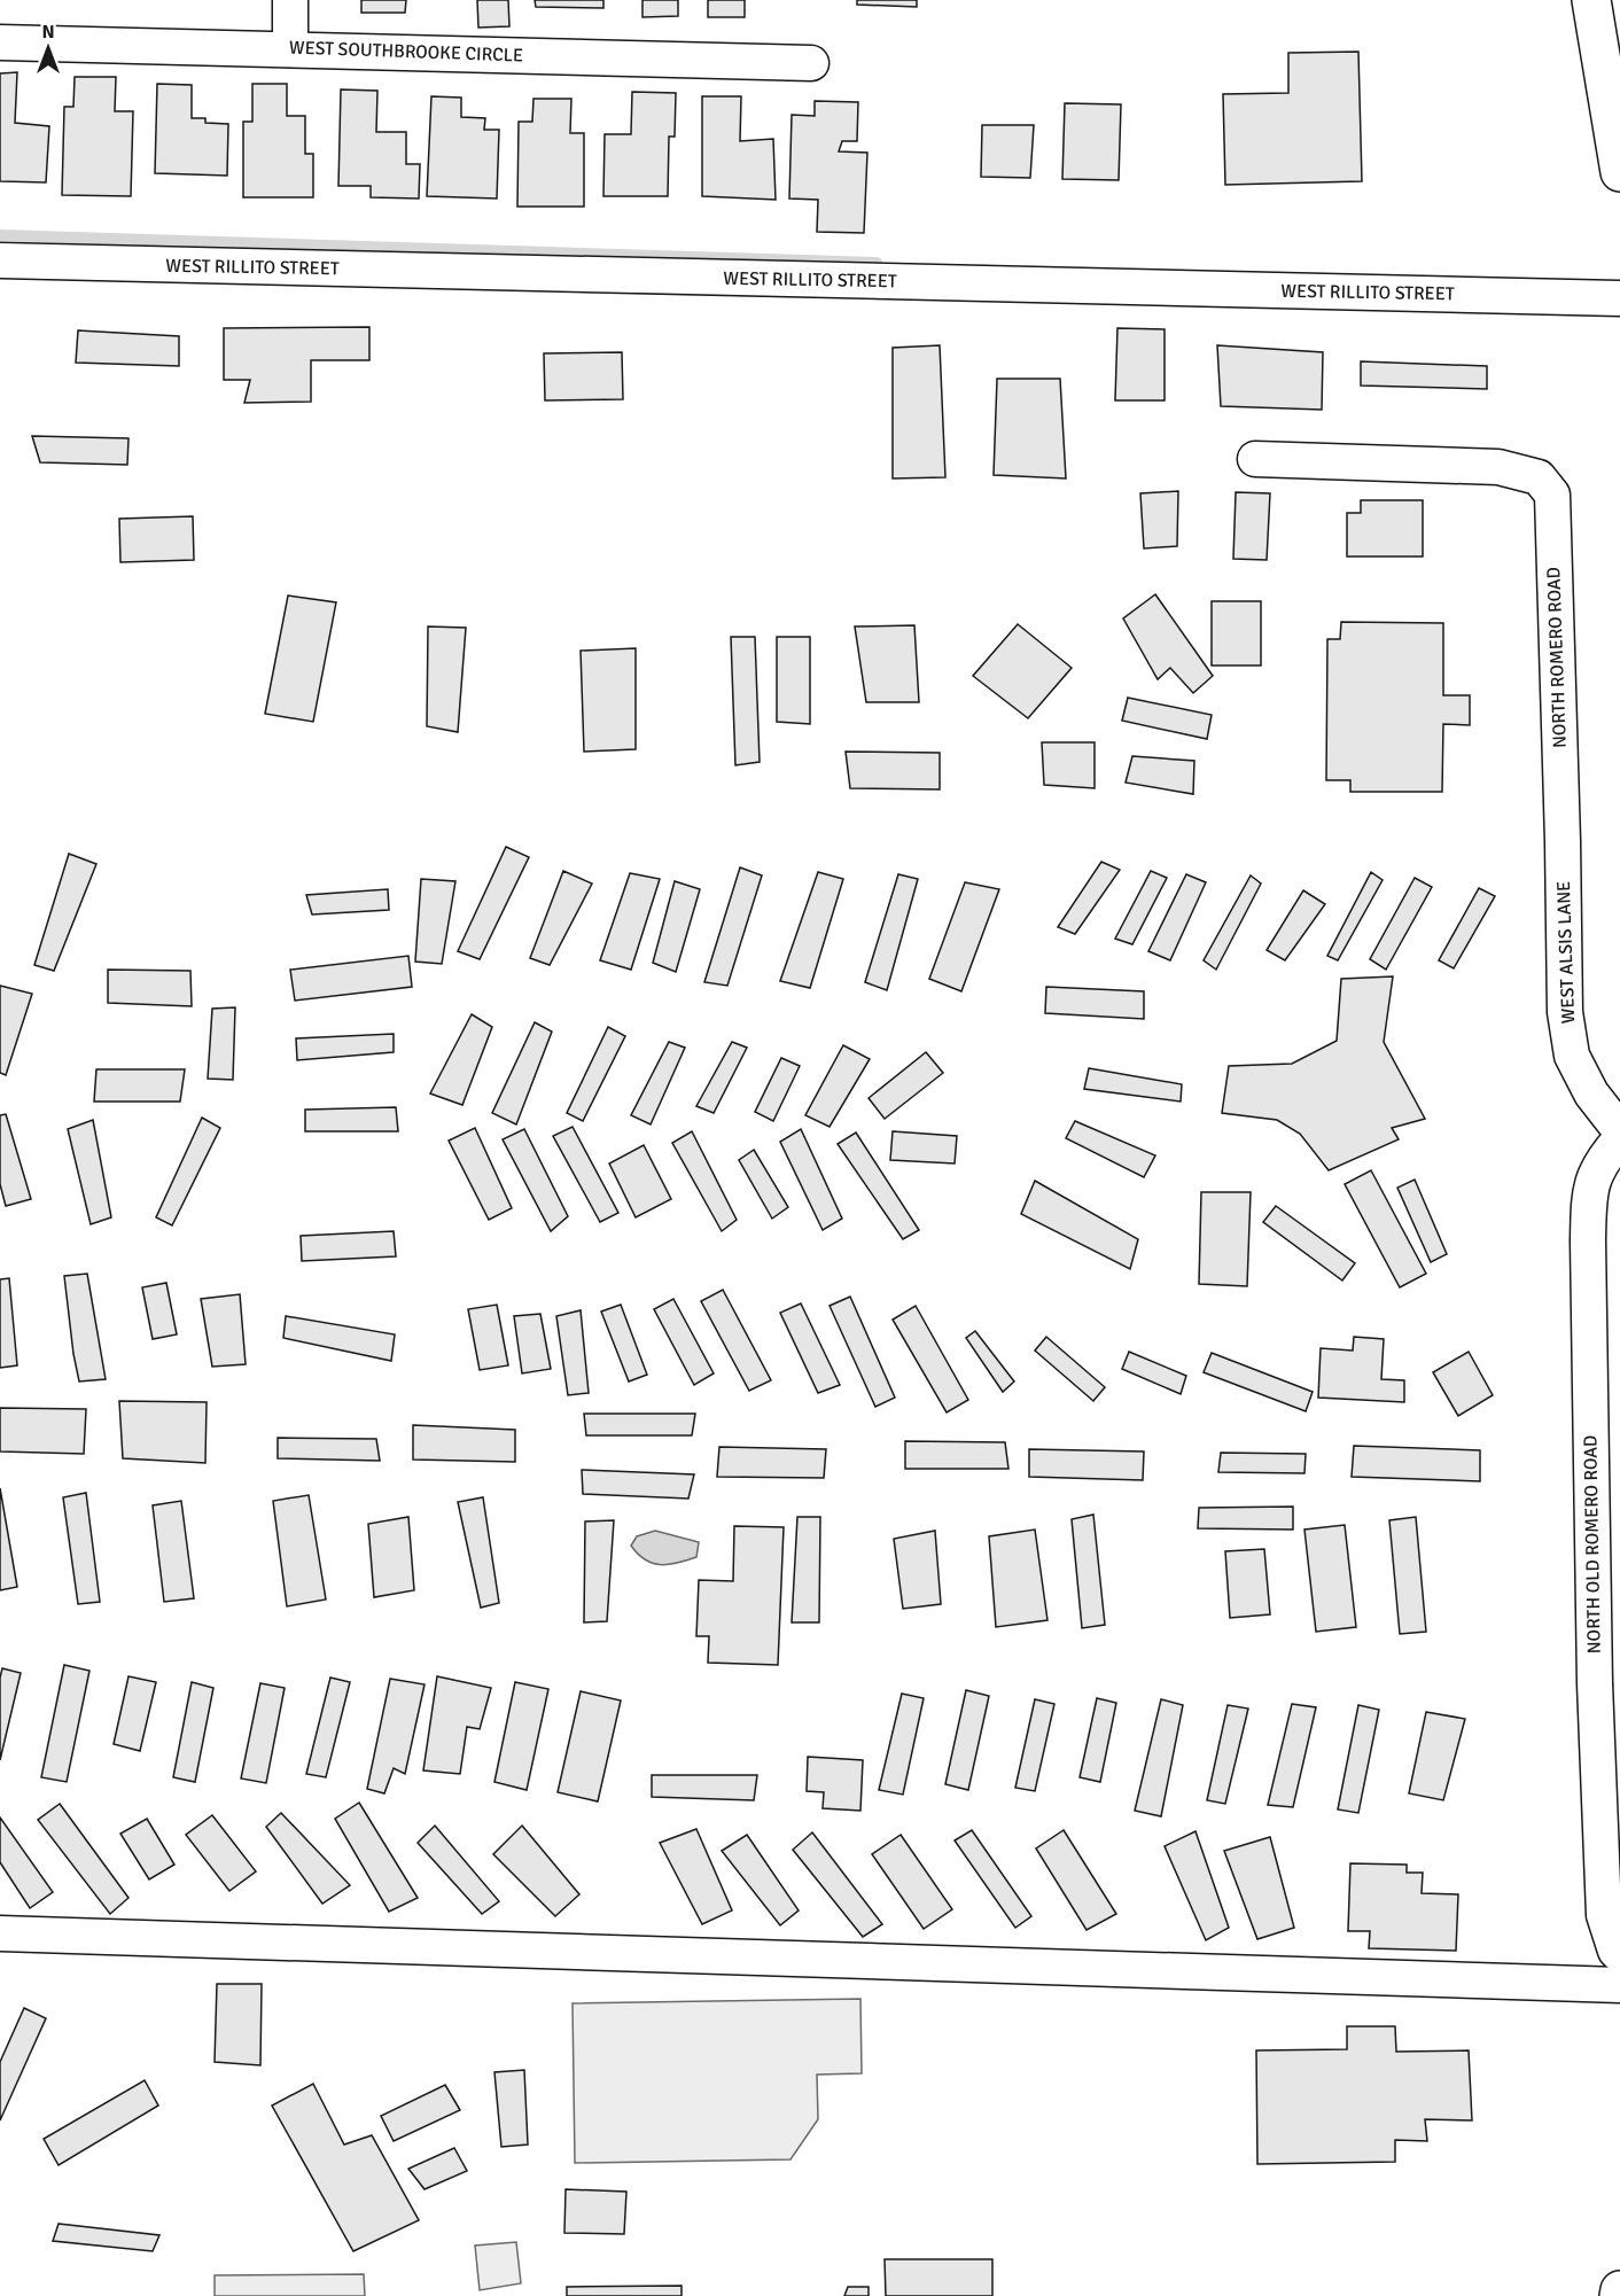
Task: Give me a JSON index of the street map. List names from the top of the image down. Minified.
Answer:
{"streets":{"street":["WEST SOUTHBROOKE CIRCLE","WEST RILLITO STREET","NORTH ROMERO ROAD","WEST ALSIS LANE","NORTH OLD ROMERO ROAD"]},"crossings":[["NORTH ROMERO ROAD","WEST ALSIS LANE"]],"north":"top"}
